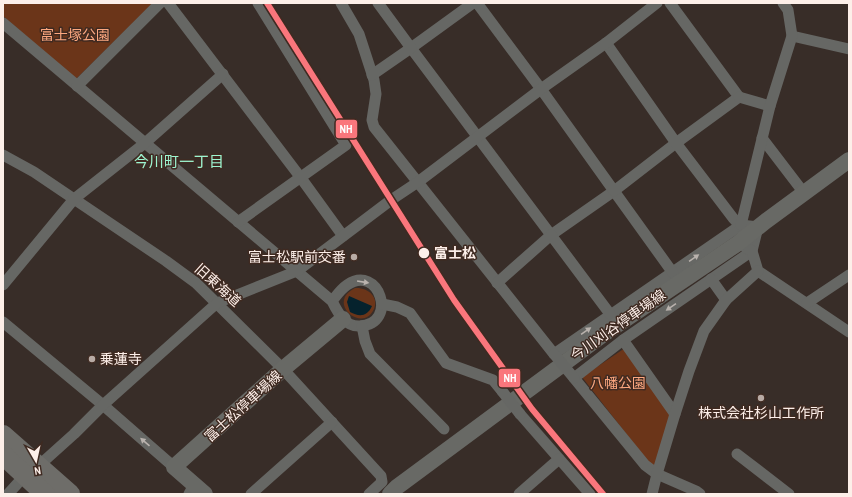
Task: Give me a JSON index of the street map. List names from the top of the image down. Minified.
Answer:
{"streets":{"main road":["今川刈谷停車場線","富士松停車場線"],"street":["旧東海道"]},"crossings":[["旧東海道","富士松停車場線"]],"districts":["今川町一丁目"],"parks":["富士塚公園","八幡公園"],"places":["富士松","富士松駅前交番","乗蓮寺","株式会社杉山工作所"],"lines":["transit line NH"],"north":"bottom"}
